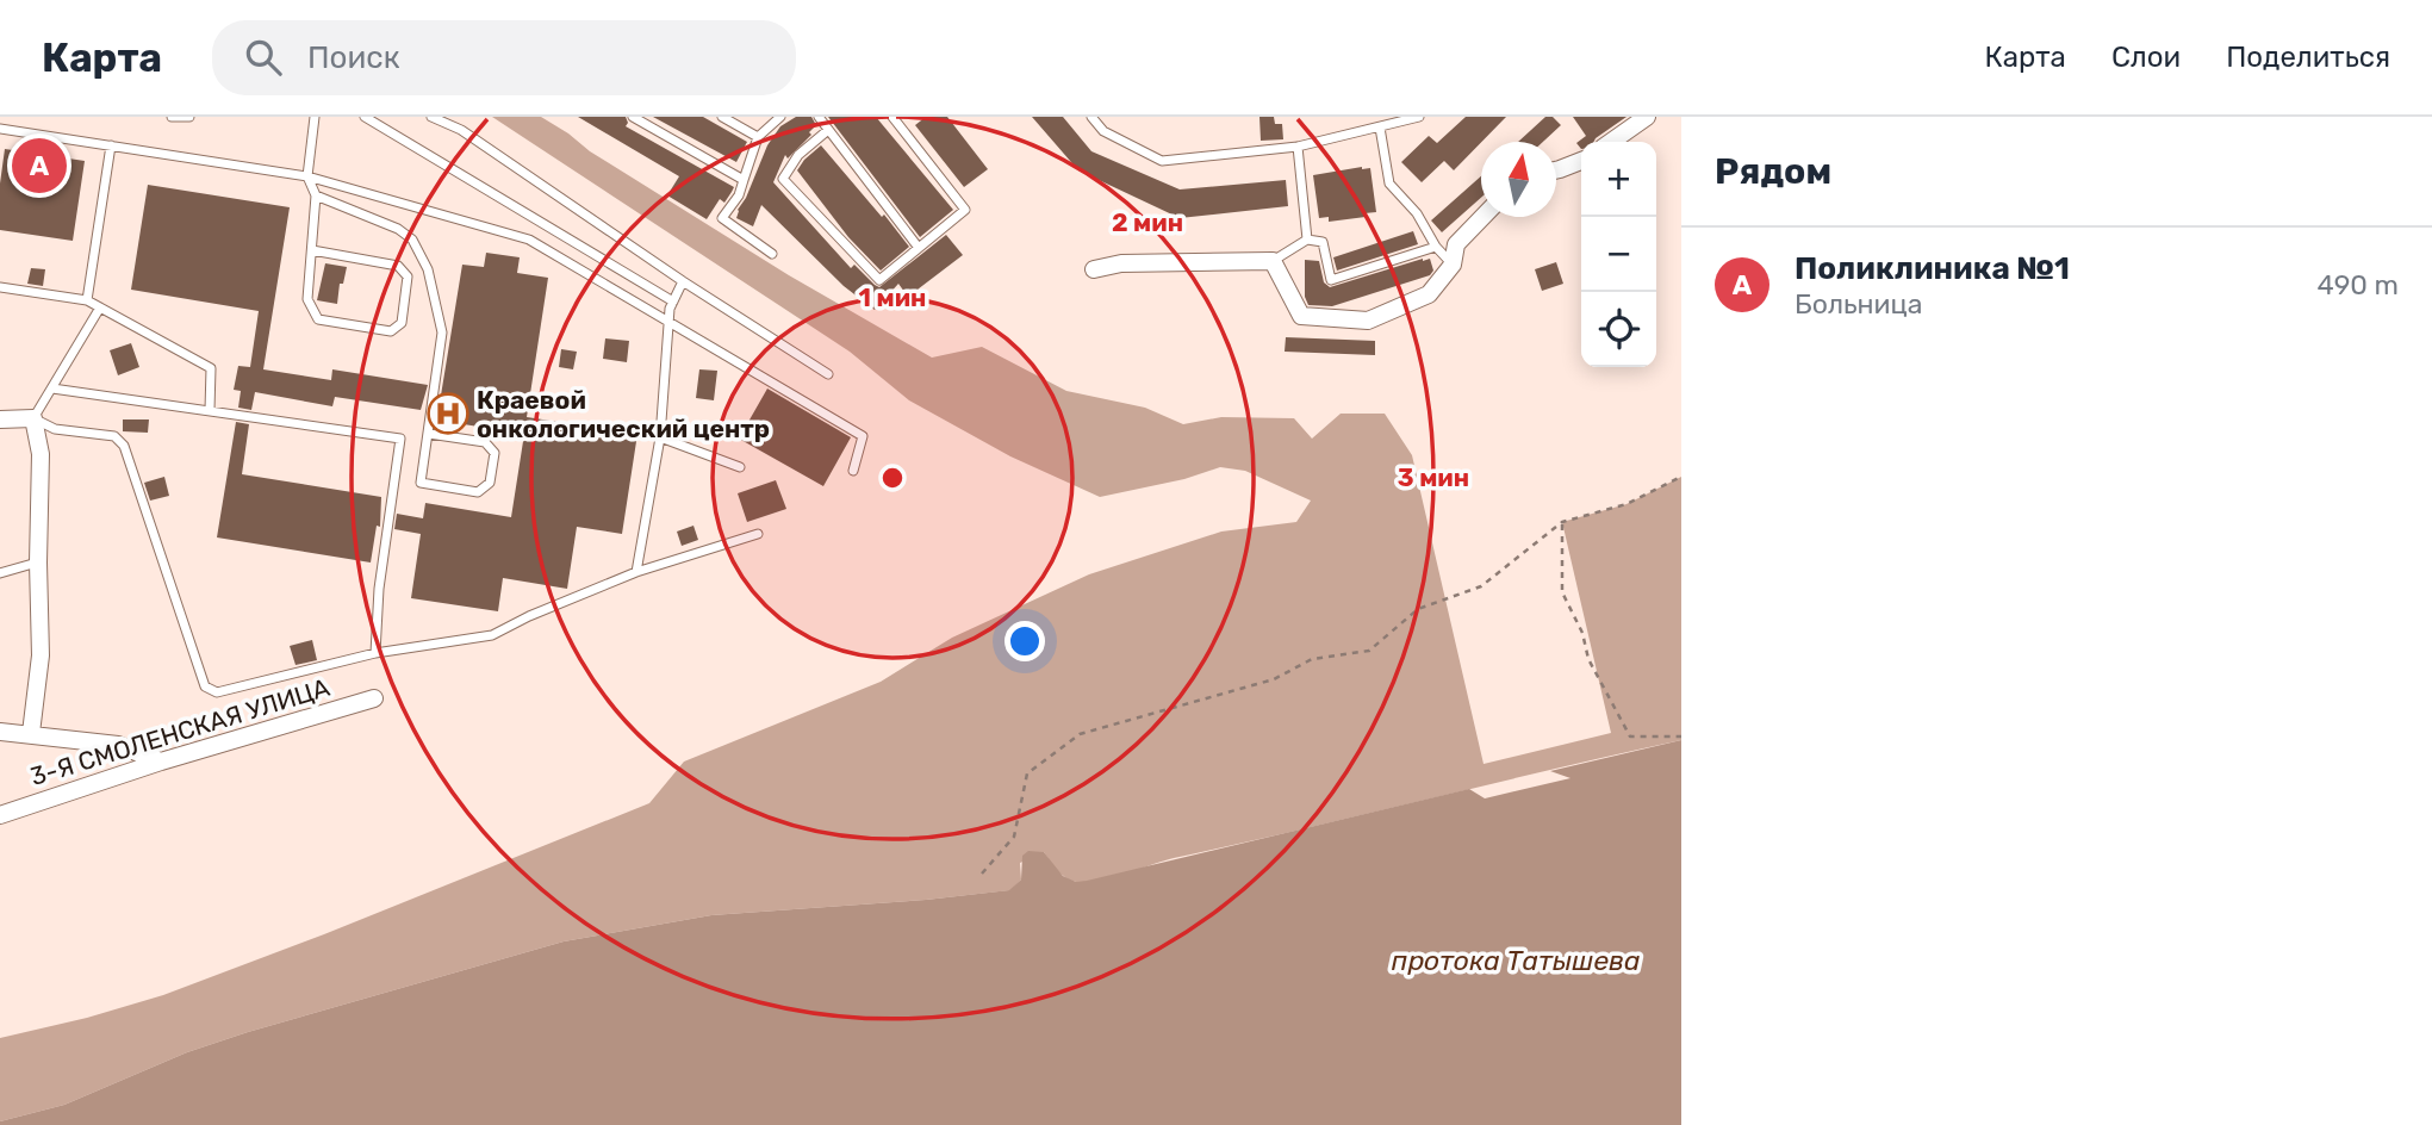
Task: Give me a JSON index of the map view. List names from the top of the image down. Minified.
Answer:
{"streets":{"street":["3-Я СМОЛЕНСКАЯ УЛИЦА"]},"water":["протока Татышева"],"places":{"hospital":["Краевой онкологический центр"]},"north":"top","page":{"header":"Карта","search":"Поиск","nav":["Карта","Слои","Поделиться"],"heading":"Рядом","pins":"A","map_buttons":["+","−"],"list":[{"mark":"A","name":"Поликлиника №1","note":"Больница","value":"490 m"}]},"rings":["2 мин","1 мин","3 мин"]}
